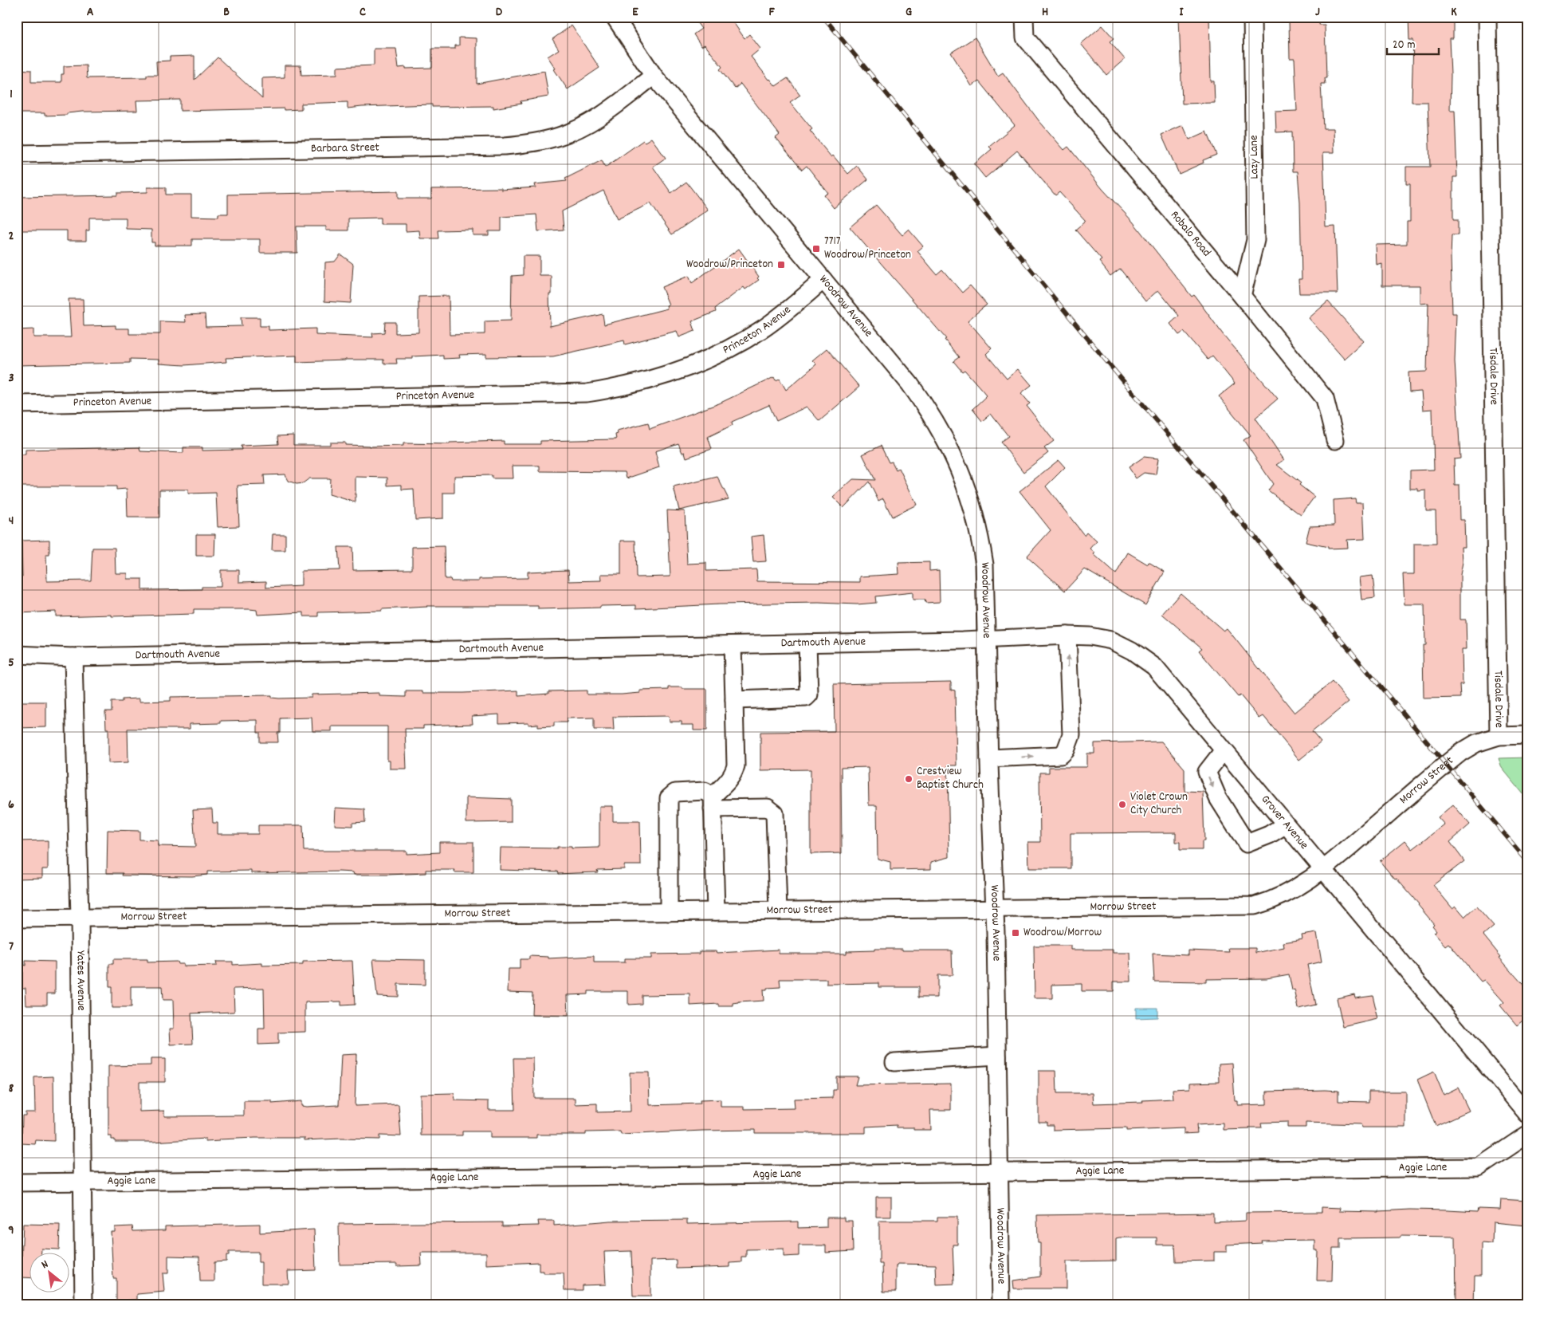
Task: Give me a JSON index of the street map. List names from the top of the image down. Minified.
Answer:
{"streets":{"street":["Barbara Street","Lazy Lane","Robalo Road","Woodrow Avenue","Princeton Avenue","Tisdale Drive","Dartmouth Avenue","Morrow Street","Grover Avenue","Yates Avenue","Aggie Lane"]},"crossings":[["Barbara Street","Woodrow Avenue"],["Lazy Lane","Robalo Road"],["Woodrow Avenue","Princeton Avenue"],["Woodrow Avenue","Dartmouth Avenue"],["Woodrow Avenue","Morrow Street"],["Woodrow Avenue","Grover Avenue"],["Woodrow Avenue","Aggie Lane"],["Tisdale Drive","Morrow Street"],["Dartmouth Avenue","Grover Avenue"],["Dartmouth Avenue","Yates Avenue"],["Morrow Street","Grover Avenue"],["Morrow Street","Yates Avenue"],["Yates Avenue","Aggie Lane"]],"places":{"transit":["7717 Woodrow/Princeton","Woodrow/Princeton","Woodrow/Morrow"],"other":["Crestview Baptist Church","Violet Crown City Church"]},"scale_bar":"20 m","north":"top left","grid":{"columns":["A","B","C","D","E","F","G","H","I","J","K"],"rows":["1","2","3","4","5","6","7","8","9"]}}
